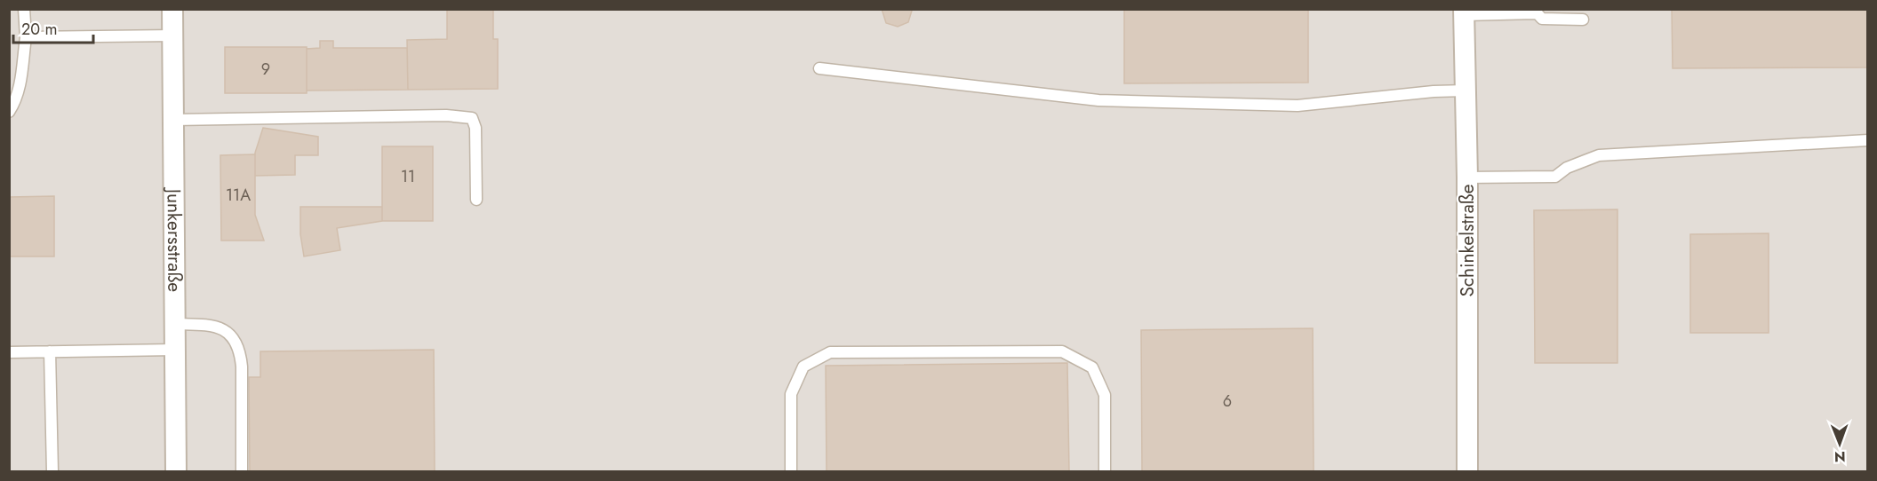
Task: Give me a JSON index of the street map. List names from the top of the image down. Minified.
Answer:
{"streets":{"street":["Junkersstraße","Schinkelstraße"]},"house_numbers":["9","11","11A","6"],"scale_bar":"20 m","north":"bottom"}
